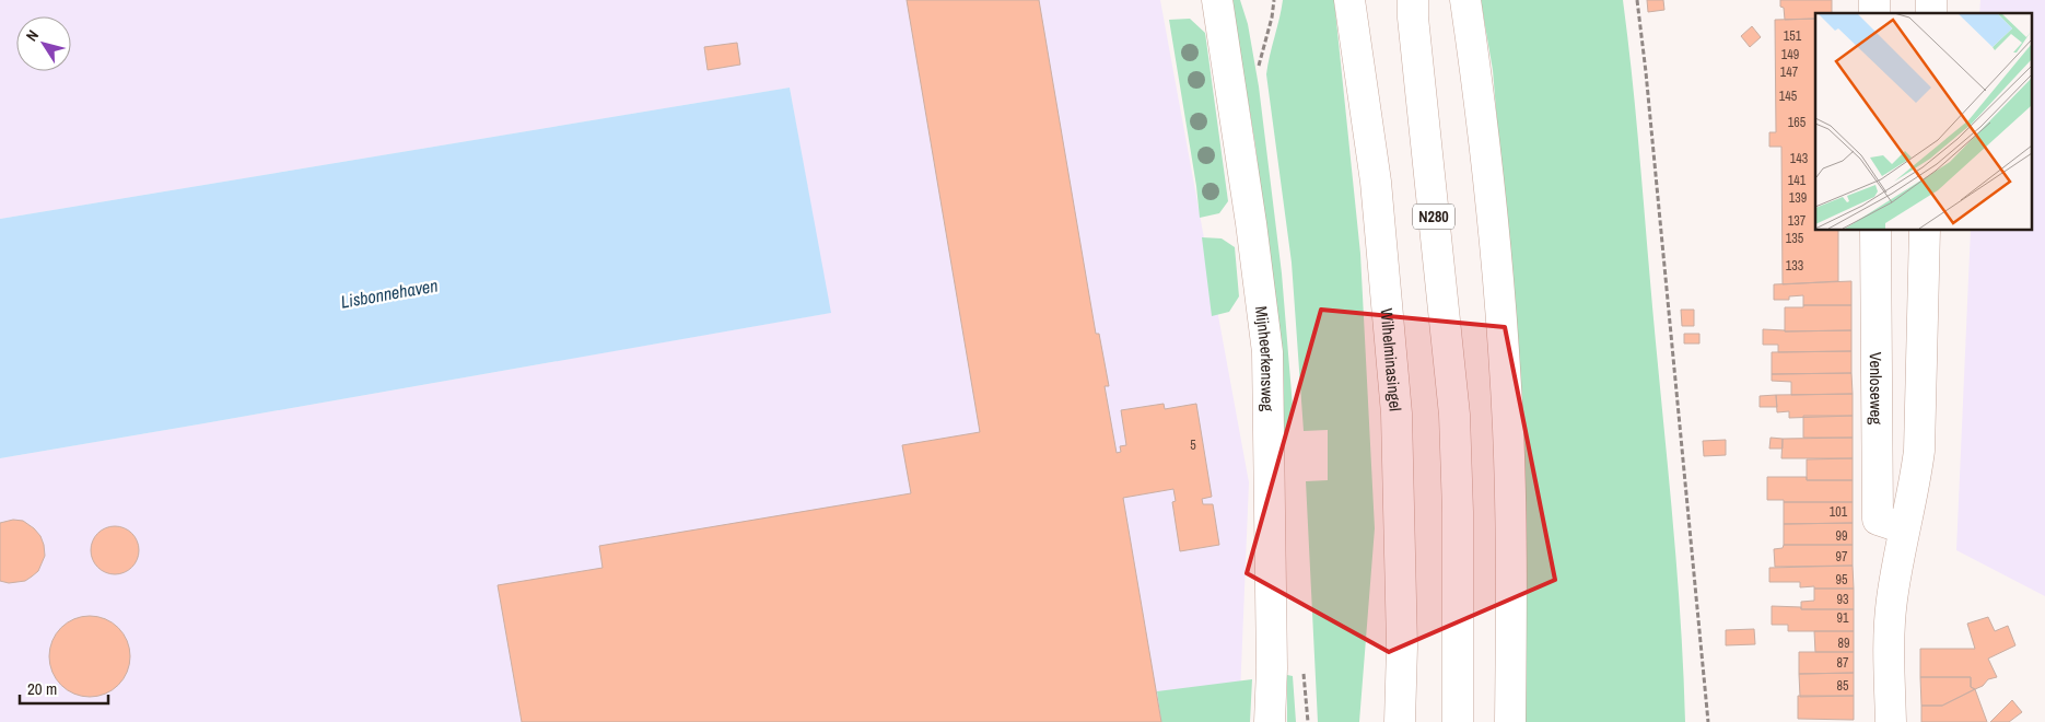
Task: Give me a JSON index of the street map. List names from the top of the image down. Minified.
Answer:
{"streets":{"main road":["N280","Mijnheerkensweg","Wilhelminasingel","Venloseweg"]},"water":["Lisbonnehaven"],"house_numbers":["151","149","147","145","165","143","141","139","137","135","133","5","101","99","97","95","93","91","89","87","85"],"scale_bar":"20 m","north":"top left"}
